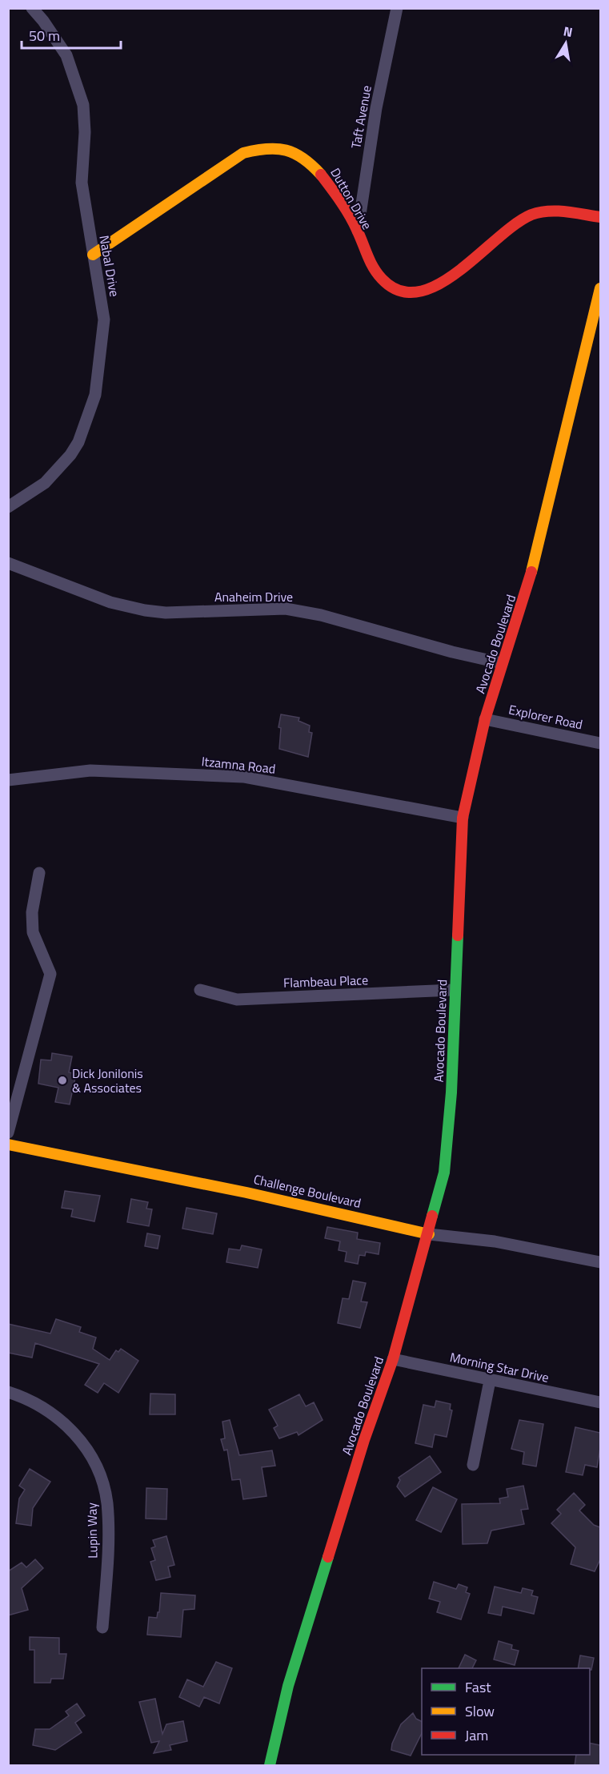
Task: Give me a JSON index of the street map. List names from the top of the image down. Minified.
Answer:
{"streets":{"main road":["Dutton Drive","Avocado Boulevard","Challenge Boulevard"],"street":["Taft Avenue","Nabal Drive","Anaheim Drive","Explorer Road","Itzamna Road","Flambeau Place","Morning Star Drive","Lupin Way"]},"crossings":[["Taft Avenue","Dutton Drive"],["Dutton Drive","Nabal Drive"],["Anaheim Drive","Avocado Boulevard"],["Avocado Boulevard","Explorer Road"],["Avocado Boulevard","Itzamna Road"],["Avocado Boulevard","Flambeau Place"],["Avocado Boulevard","Challenge Boulevard"],["Avocado Boulevard","Morning Star Drive"]],"places":["Dick Jonilonis & Associates"],"legend":["Fast","Slow","Jam"],"scale_bar":"50 m","north":"top"}
